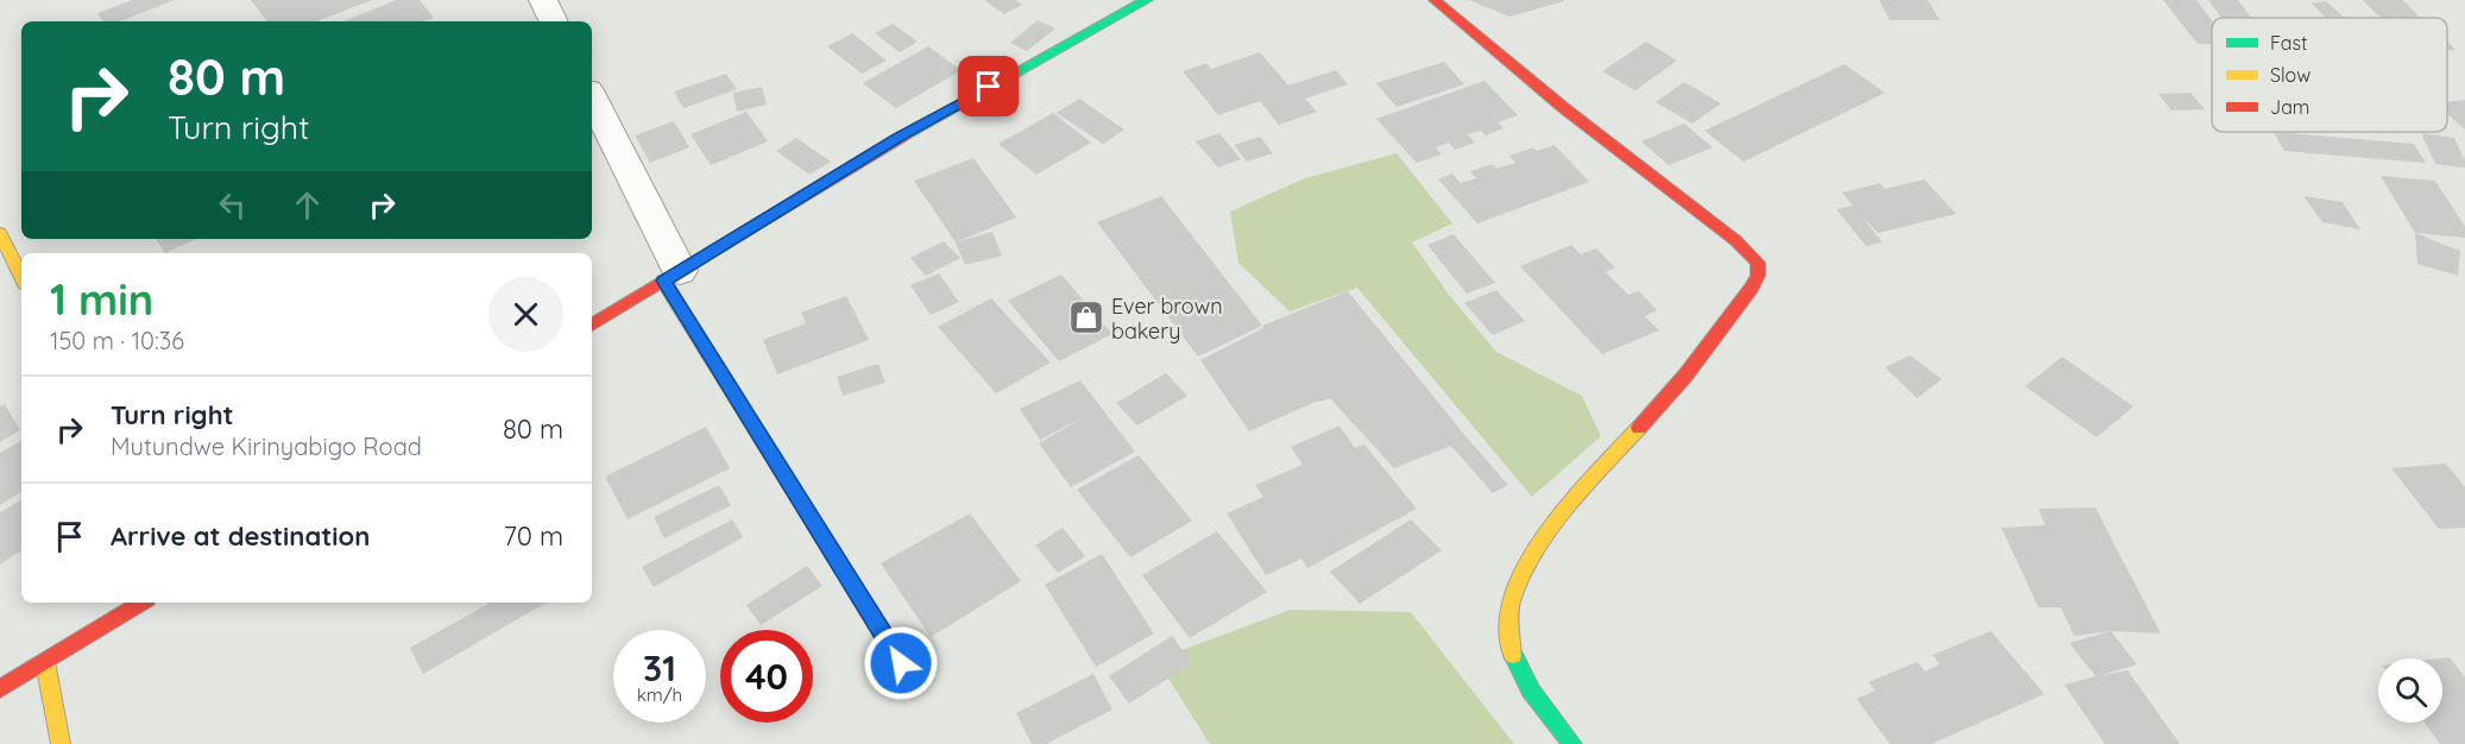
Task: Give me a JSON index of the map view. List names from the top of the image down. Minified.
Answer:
{"places":{"shop":["Ever brown bakery"]},"legend":["Fast","Slow","Jam"],"page":{"turn":["80 m","Turn right"],"heading":["1 min","150 m · 10:36"],"list":[{"name":"Turn right","note":"Mutundwe Kirinyabigo Road","value":"80 m"},{"name":"Arrive at destination","value":"70 m"}],"speed":"31 km/h","limit":"40"}}
